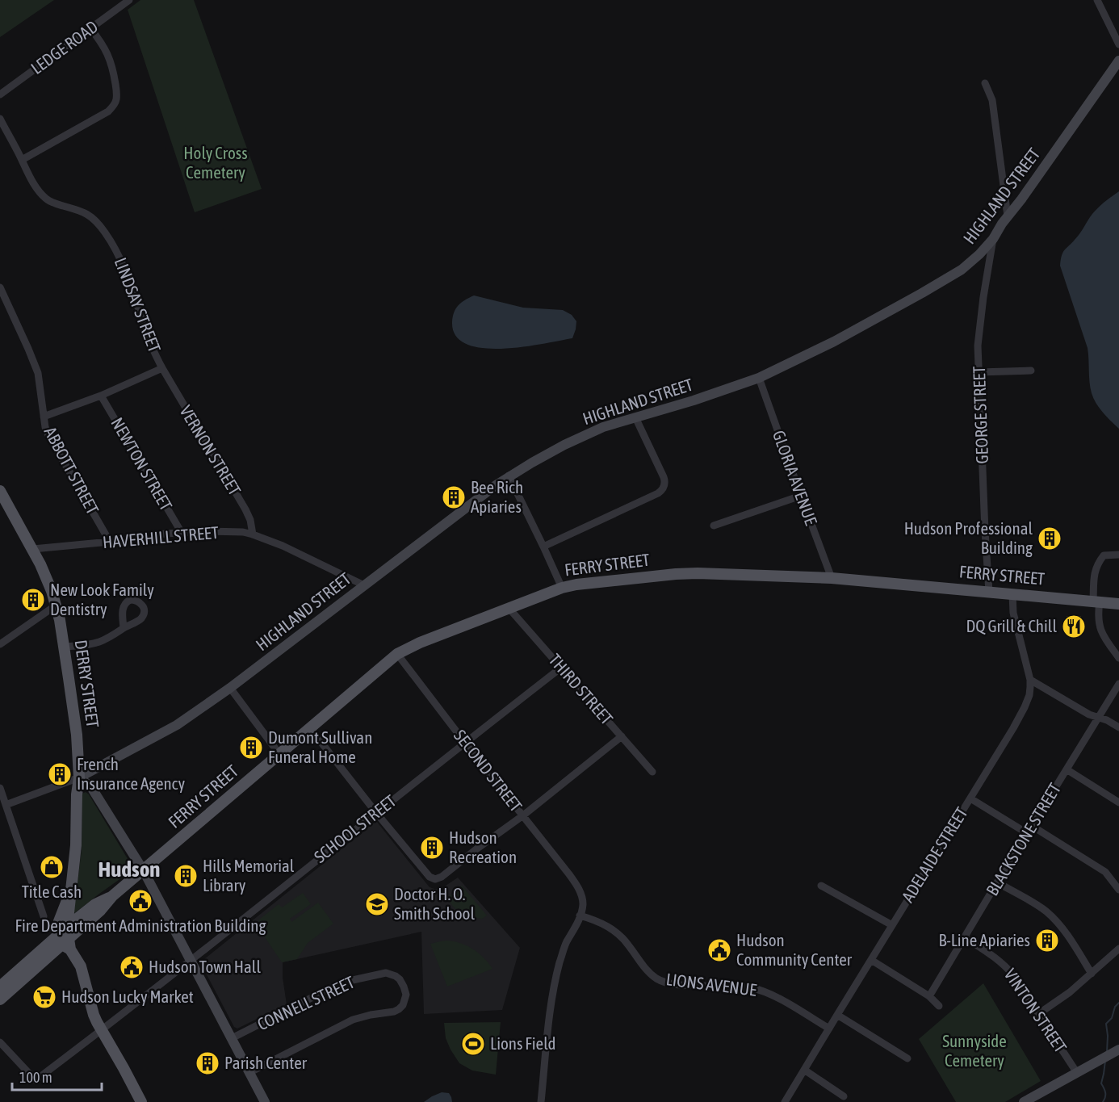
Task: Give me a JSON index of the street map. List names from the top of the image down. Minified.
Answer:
{"streets":{"main road":["FERRY STREET","DERRY STREET"],"street":["LEDGE ROAD","HIGHLAND STREET","LINDSAY STREET","GEORGE STREET","VERNON STREET","NEWTON STREET","ABBOTT STREET","GLORIA AVENUE","HAVERHILL STREET","THIRD STREET","SECOND STREET","SCHOOL STREET","BLACKSTONE STREET","ADELAIDE STREET","LIONS AVENUE","CONNELL STREET","VINTON STREET"]},"crossings":[["HIGHLAND STREET","GEORGE STREET"],["HIGHLAND STREET","GLORIA AVENUE"],["HIGHLAND STREET","HAVERHILL STREET"],["HIGHLAND STREET","DERRY STREET"],["LINDSAY STREET","VERNON STREET"],["GEORGE STREET","FERRY STREET"],["VERNON STREET","HAVERHILL STREET"],["NEWTON STREET","HAVERHILL STREET"],["ABBOTT STREET","HAVERHILL STREET"],["GLORIA AVENUE","FERRY STREET"],["HAVERHILL STREET","DERRY STREET"],["FERRY STREET","DERRY STREET"],["FERRY STREET","THIRD STREET"],["FERRY STREET","SECOND STREET"],["FERRY STREET","ADELAIDE STREET"],["THIRD STREET","SCHOOL STREET"],["SECOND STREET","SCHOOL STREET"],["SECOND STREET","LIONS AVENUE"],["BLACKSTONE STREET","VINTON STREET"],["ADELAIDE STREET","LIONS AVENUE"]],"districts":["Hudson"],"parks":["Holy Cross Cemetery","Sunnyside Cemetery"],"places":{"building":["Bee Rich Apiaries","Hudson Professional Building","New Look Family Dentistry","Dumont Sullivan Funeral Home","French Insurance Agency","Hudson Recreation","Hills Memorial Library","B-Line Apiaries","Parish Center"],"restaurant":["DQ Grill & Chill"],"shop":["Title Cash"],"public building":["Fire Department Administration Building","Hudson Community Center","Hudson Town Hall"],"school or university":["Doctor H. O. Smith School"],"supermarket":["Hudson Lucky Market"],"sports":["Lions Field"]},"scale_bar":"100 m"}
